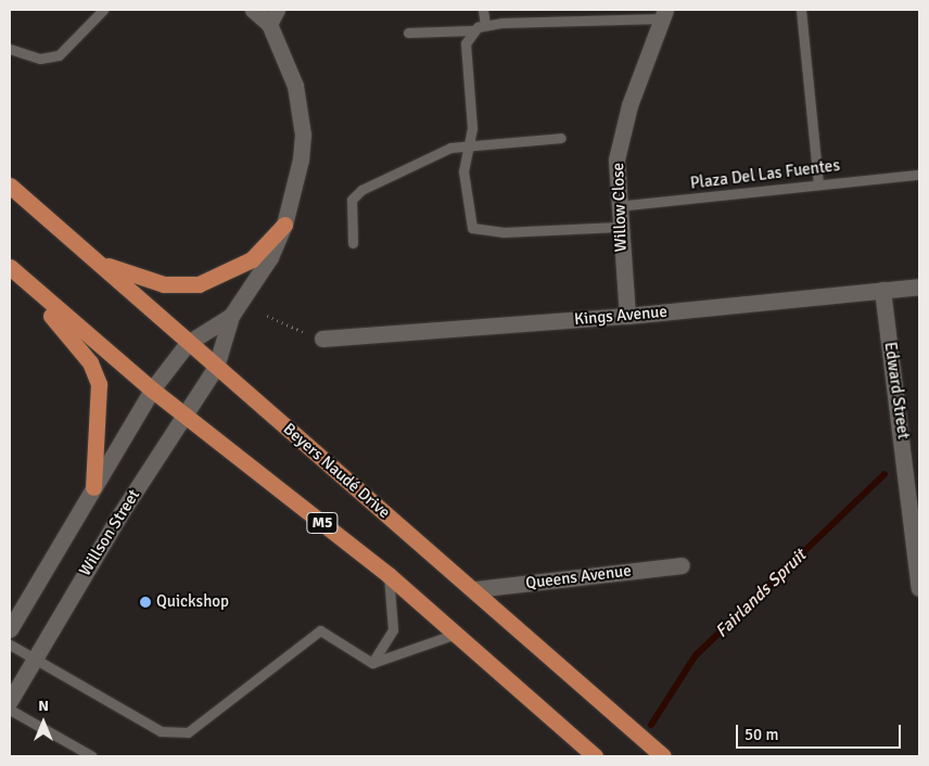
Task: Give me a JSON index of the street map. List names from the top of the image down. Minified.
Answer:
{"streets":{"main road":["Beyers Naudé Drive","M5"],"street":["Willow Close","Kings Avenue","Edward Street","Willson Street","Queens Avenue"],"lane":["Plaza Del Las Fuentes"]},"crossings":[["Plaza Del Las Fuentes","Willow Close"],["Willow Close","Kings Avenue"],["Kings Avenue","Edward Street"],["Beyers Naudé Drive","Willson Street"],["Beyers Naudé Drive","Queens Avenue"],["M5","Willson Street"]],"water":["Fairlands Spruit"],"places":["Quickshop"],"scale_bar":"50 m","north":"top"}
